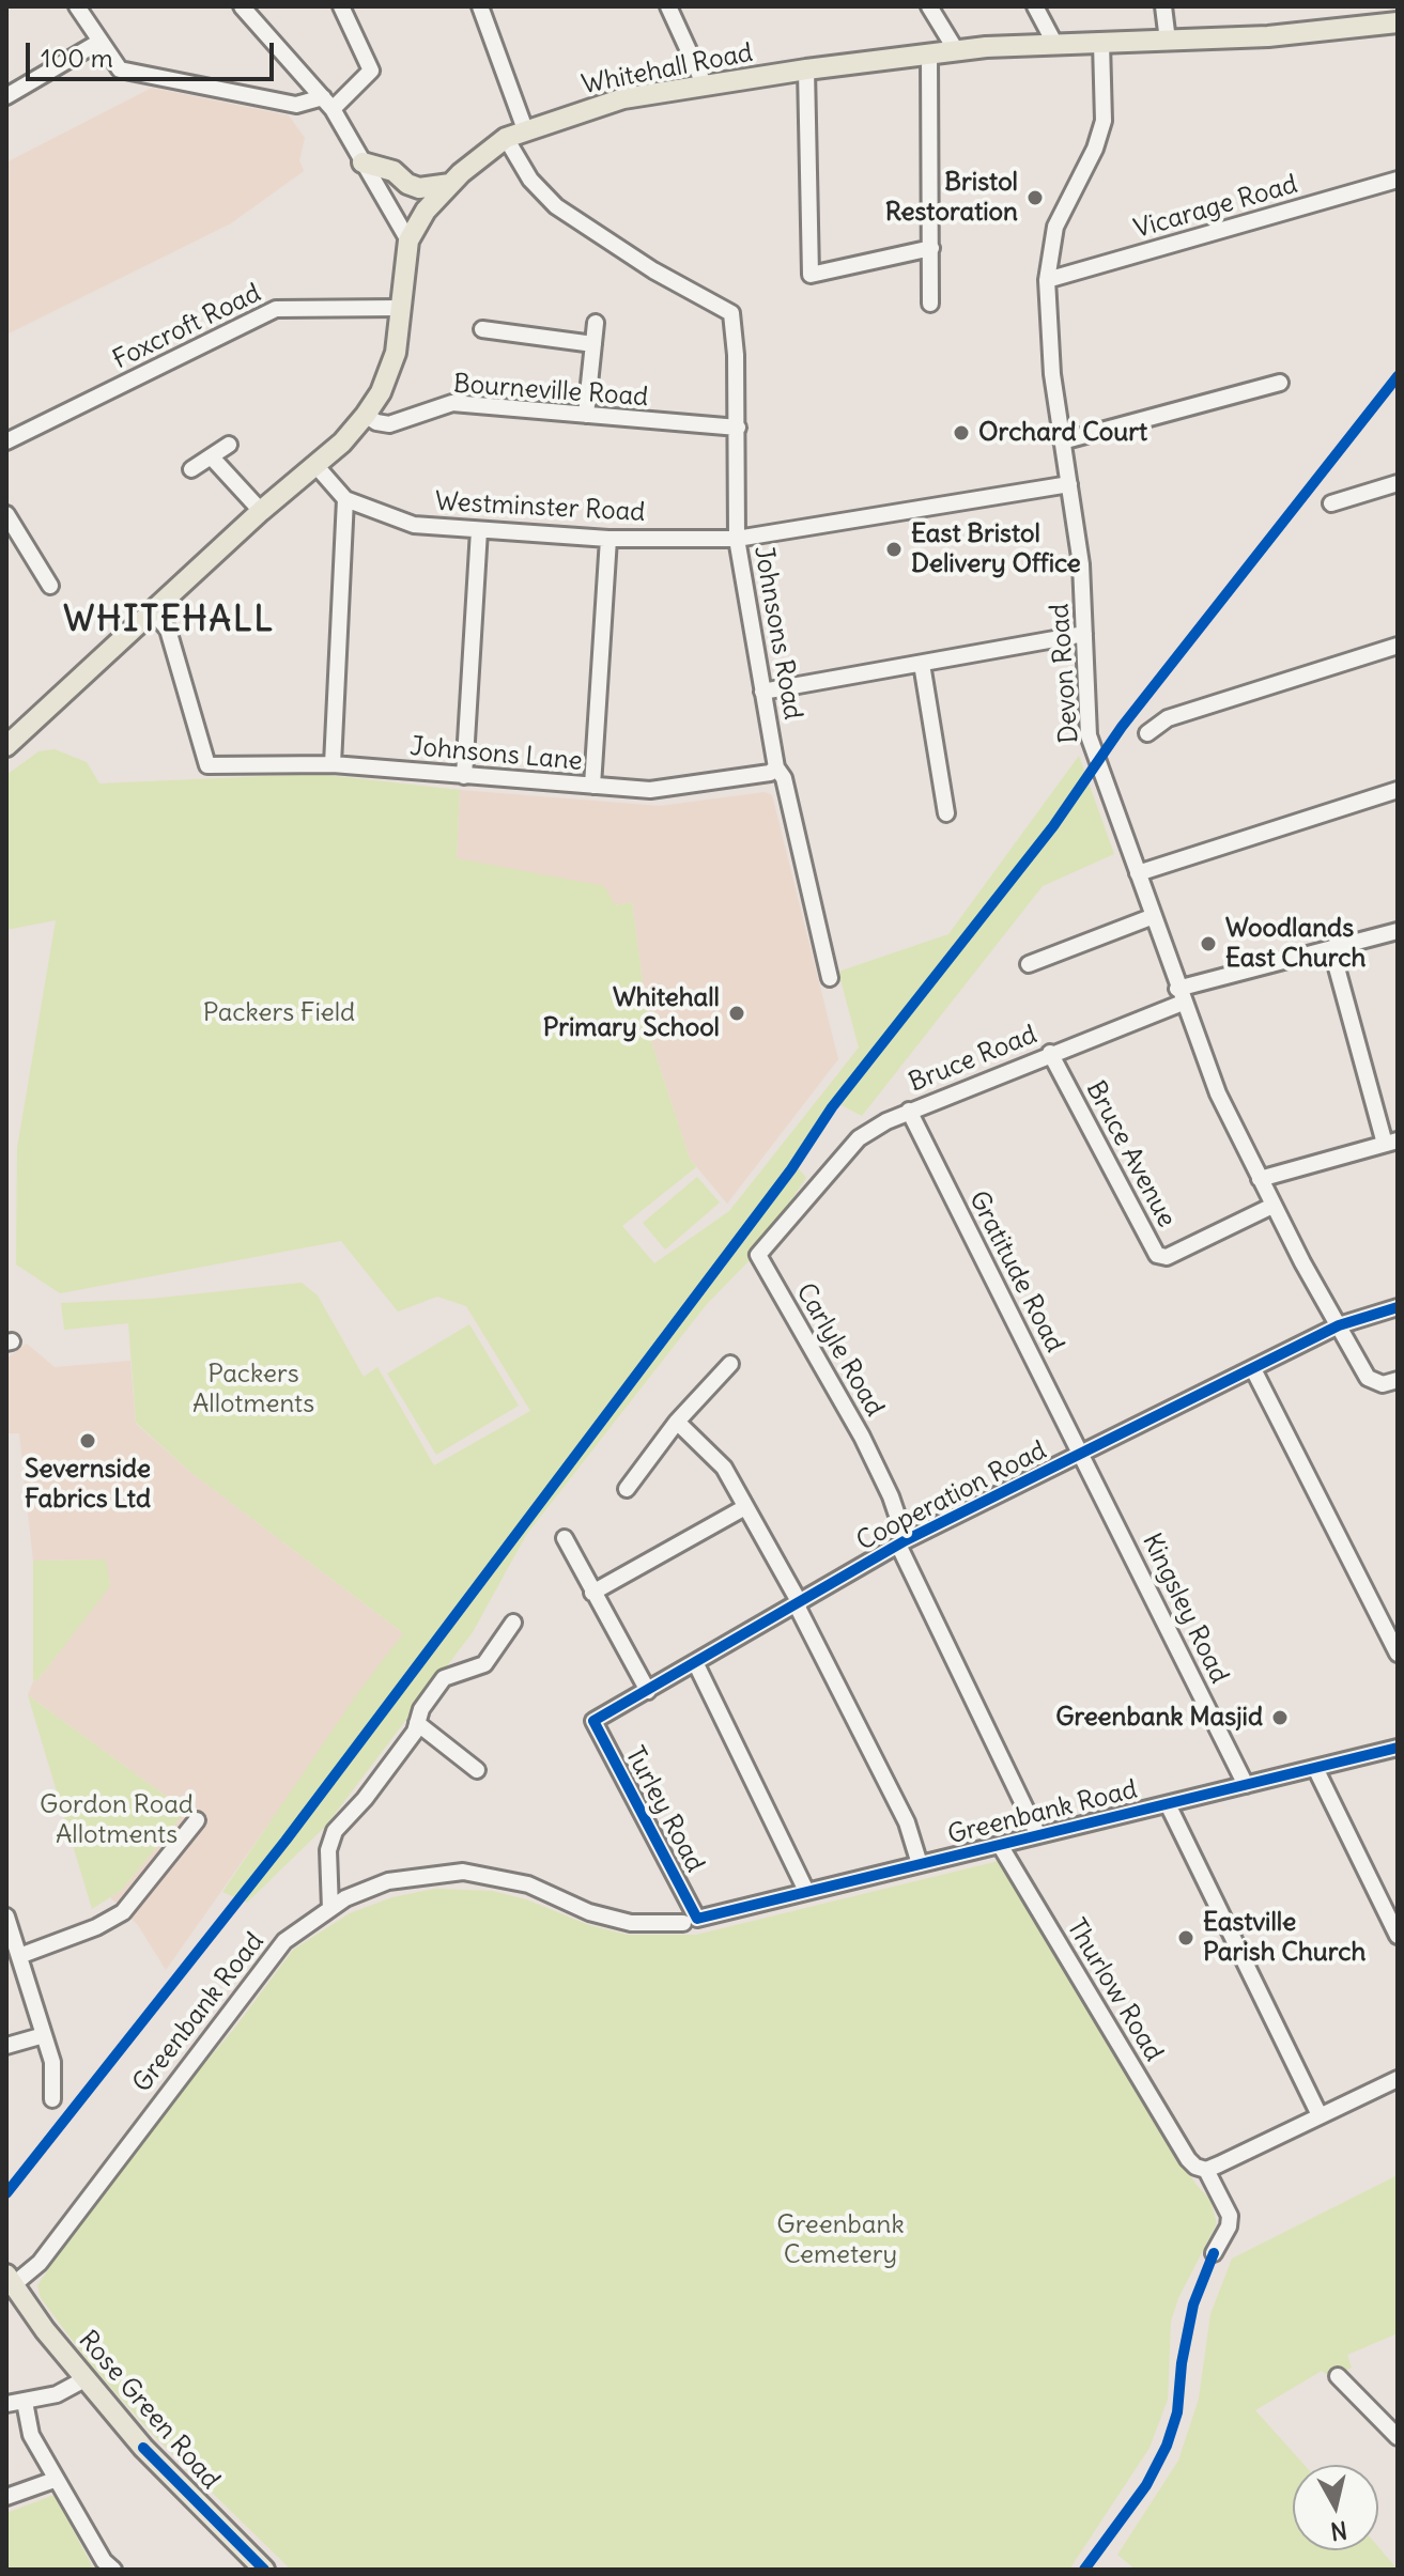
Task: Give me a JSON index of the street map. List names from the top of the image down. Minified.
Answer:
{"streets":{"main road":["Whitehall Road","Rose Green Road"],"street":["Vicarage Road","Foxcroft Road","Bourneville Road","Westminster Road","Johnsons Road","Devon Road","Johnsons Lane","Bruce Road","Bruce Avenue","Gratitude Road","Carlyle Road","Cooperation Road","Kingsley Road","Turley Road","Greenbank Road","Thurlow Road"]},"crossings":[["Whitehall Road","Foxcroft Road"],["Whitehall Road","Bourneville Road"],["Whitehall Road","Johnsons Road"],["Whitehall Road","Devon Road"],["Whitehall Road","Johnsons Lane"],["Vicarage Road","Devon Road"],["Bourneville Road","Johnsons Road"],["Westminster Road","Johnsons Road"],["Westminster Road","Devon Road"],["Johnsons Road","Johnsons Lane"],["Devon Road","Bruce Road"],["Devon Road","Bruce Avenue"],["Devon Road","Cooperation Road"],["Bruce Road","Bruce Avenue"],["Bruce Road","Gratitude Road"],["Bruce Road","Carlyle Road"],["Gratitude Road","Cooperation Road"],["Gratitude Road","Kingsley Road"],["Carlyle Road","Cooperation Road"],["Carlyle Road","Greenbank Road"],["Cooperation Road","Kingsley Road"],["Cooperation Road","Turley Road"],["Kingsley Road","Greenbank Road"],["Turley Road","Greenbank Road"],["Greenbank Road","Thurlow Road"],["Greenbank Road","Rose Green Road"]],"districts":["WHITEHALL"],"parks":["Packers Field","Packers Allotments","Gordon Road Allotments","Greenbank Cemetery"],"places":["Bristol Restoration","Orchard Court","East Bristol Delivery Office","Woodlands East Church","Whitehall Primary School","Severnside Fabrics Ltd","Greenbank Masjid","Eastville Parish Church"],"scale_bar":"100 m","north":"bottom"}
